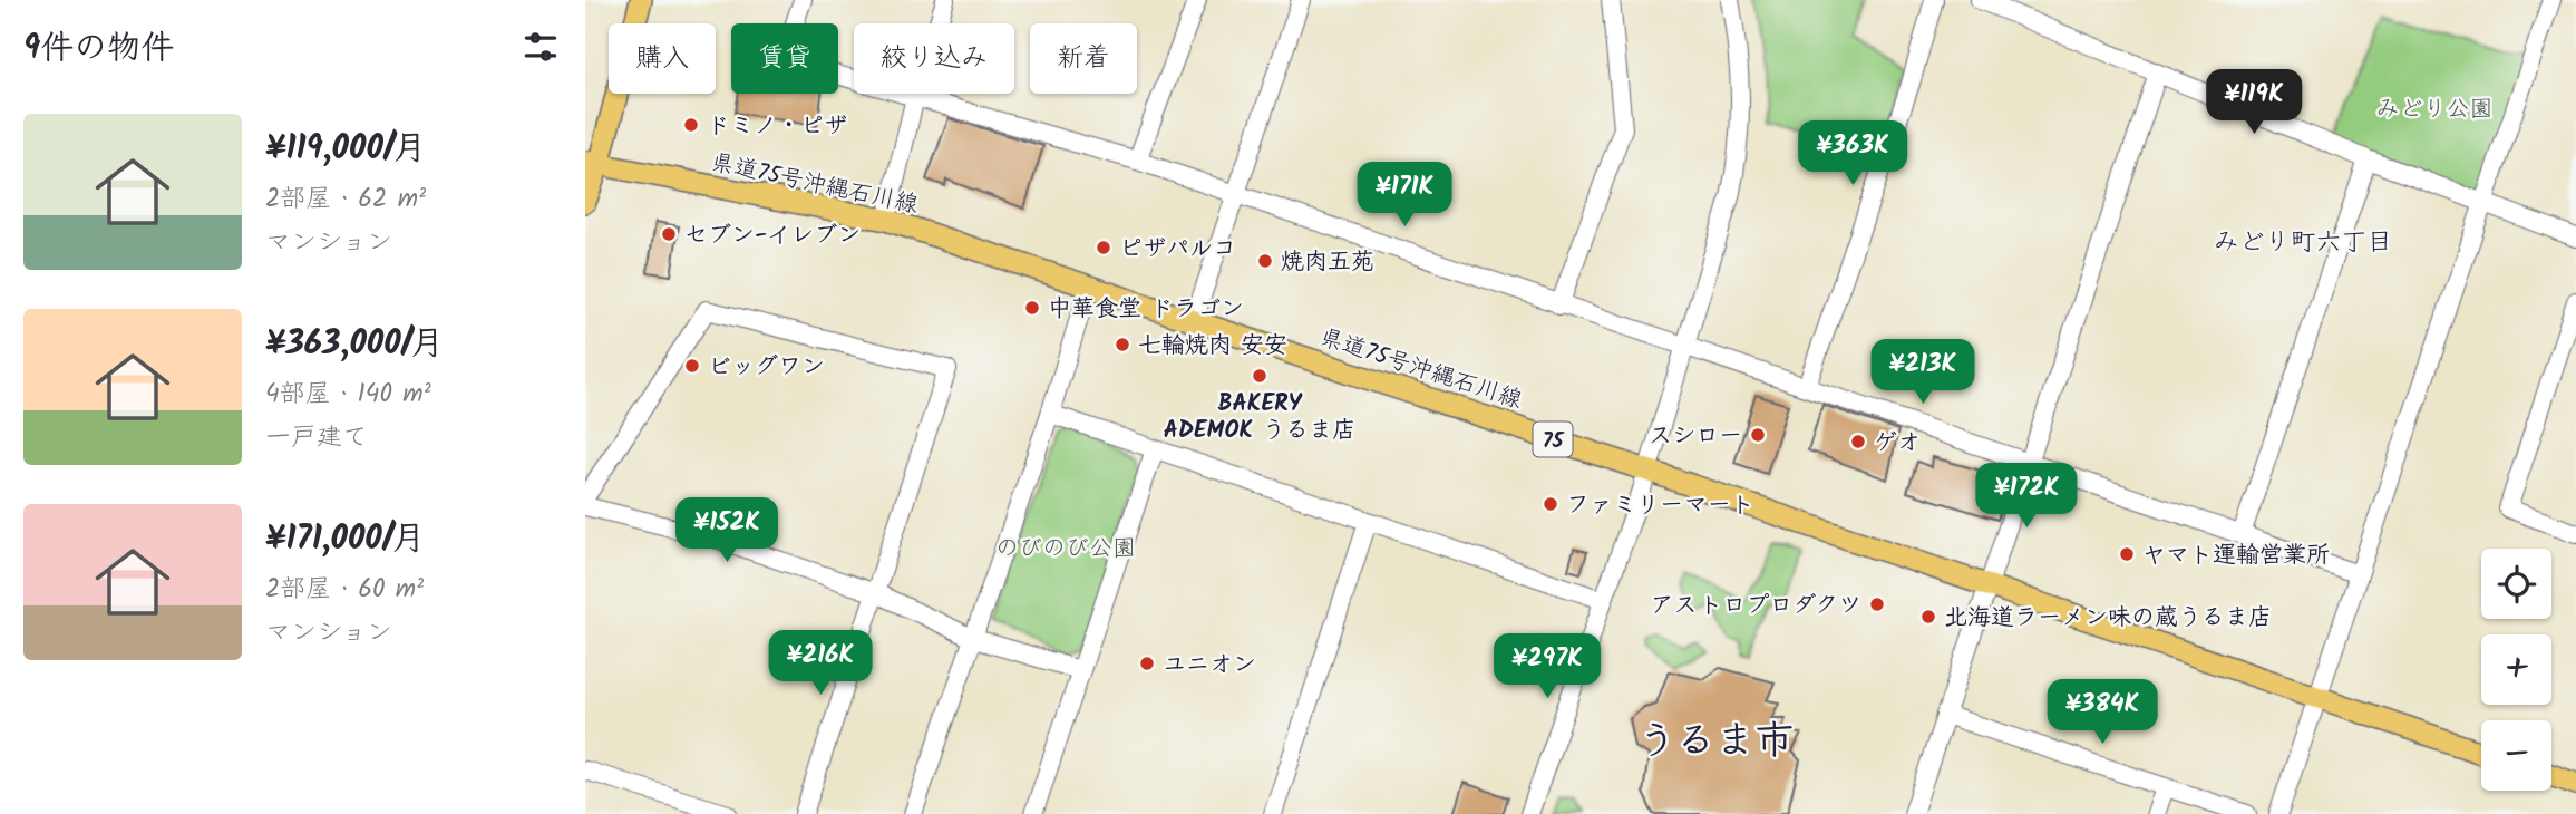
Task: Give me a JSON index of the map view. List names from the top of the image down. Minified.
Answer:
{"streets":{"main road":["県道75号沖縄石川線","75"]},"districts":["みどり町六丁目","うるま市"],"parks":["みどり公園","のびのび公園"],"places":["ドミノ・ピザ","セブン-イレブン","ピザパルコ","焼肉五苑","中華食堂 ドラゴン","七輪焼肉 安安","ビッグワン","BAKERY ADEMOK うるま店","スシロー","ゲオ","ファミリーマート","ヤマト運輸営業所","アストロプロダクツ","北海道ラーメン味の蔵うるま店","ユニオン"],"page":{"heading":"9件の物件","chip":["購入","賃貸","絞り込み","新着"],"price":["¥119K","¥363K","¥171K","¥213K","¥172K","¥152K","¥216K","¥297K","¥384K"],"list":[{"name":"¥119,000/月","note":"2部屋 · 62 m² · マンション"},{"name":"¥363,000/月","note":"4部屋 · 140 m² · 一戸建て"},{"name":"¥171,000/月","note":"2部屋 · 60 m² · マンション"}],"map_buttons":["+","−"]}}
